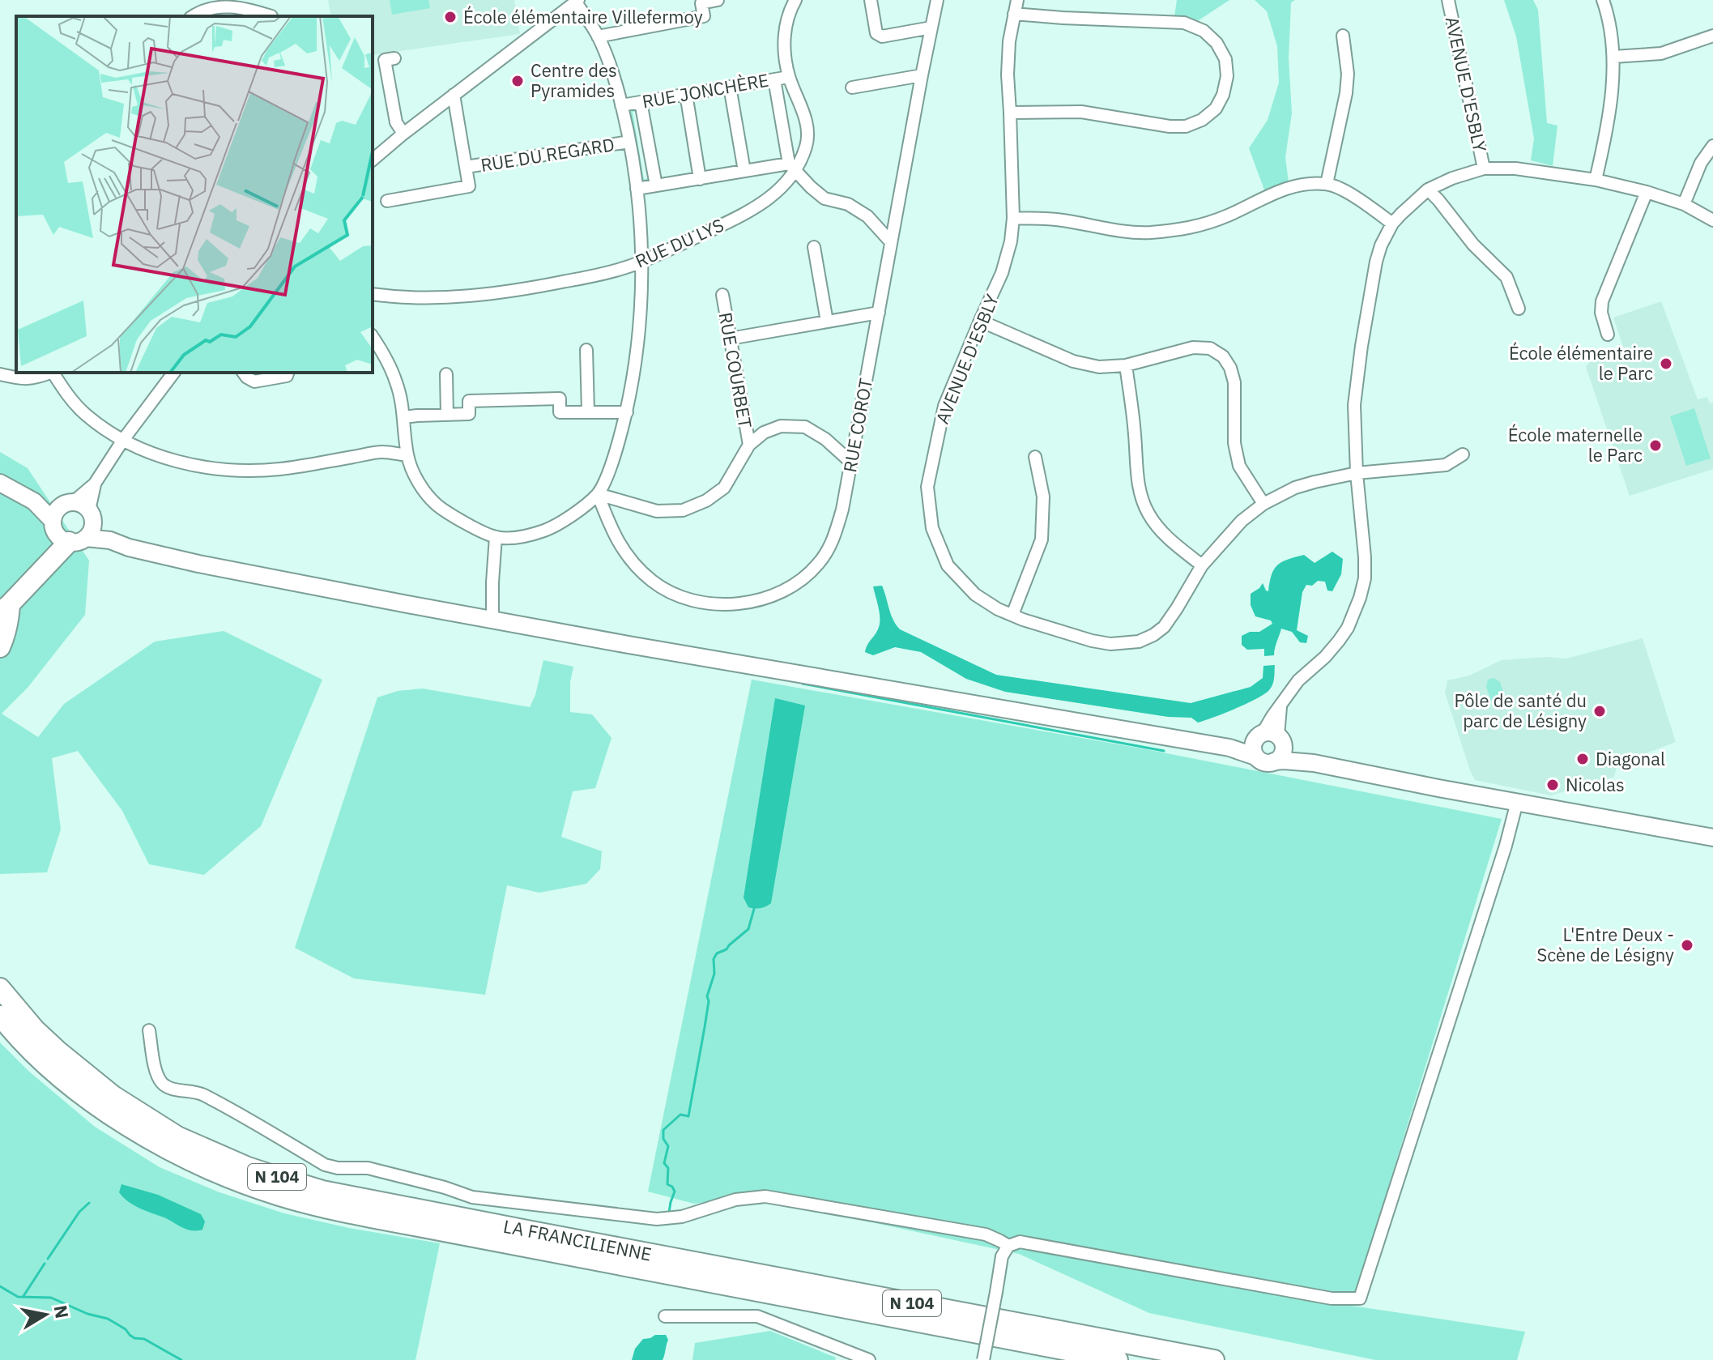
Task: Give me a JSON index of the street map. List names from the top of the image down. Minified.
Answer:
{"streets":{"highway":["N 104","LA FRANCILIENNE"],"street":["AVENUE D'ESBLY","RUE JONCHÈRE","RUE DU REGARD","RUE DU LYS","RUE COURBET","RUE COROT"]},"crossings":[["RUE JONCHÈRE","RUE DU LYS"]],"places":["École élémentaire Villefermoy","Centre des Pyramides","École élémentaire le Parc","École maternelle le Parc","Pôle de santé du parc de Lésigny","Diagonal","Nicolas","L'Entre Deux - Scène de Lésigny"],"north":"right"}
